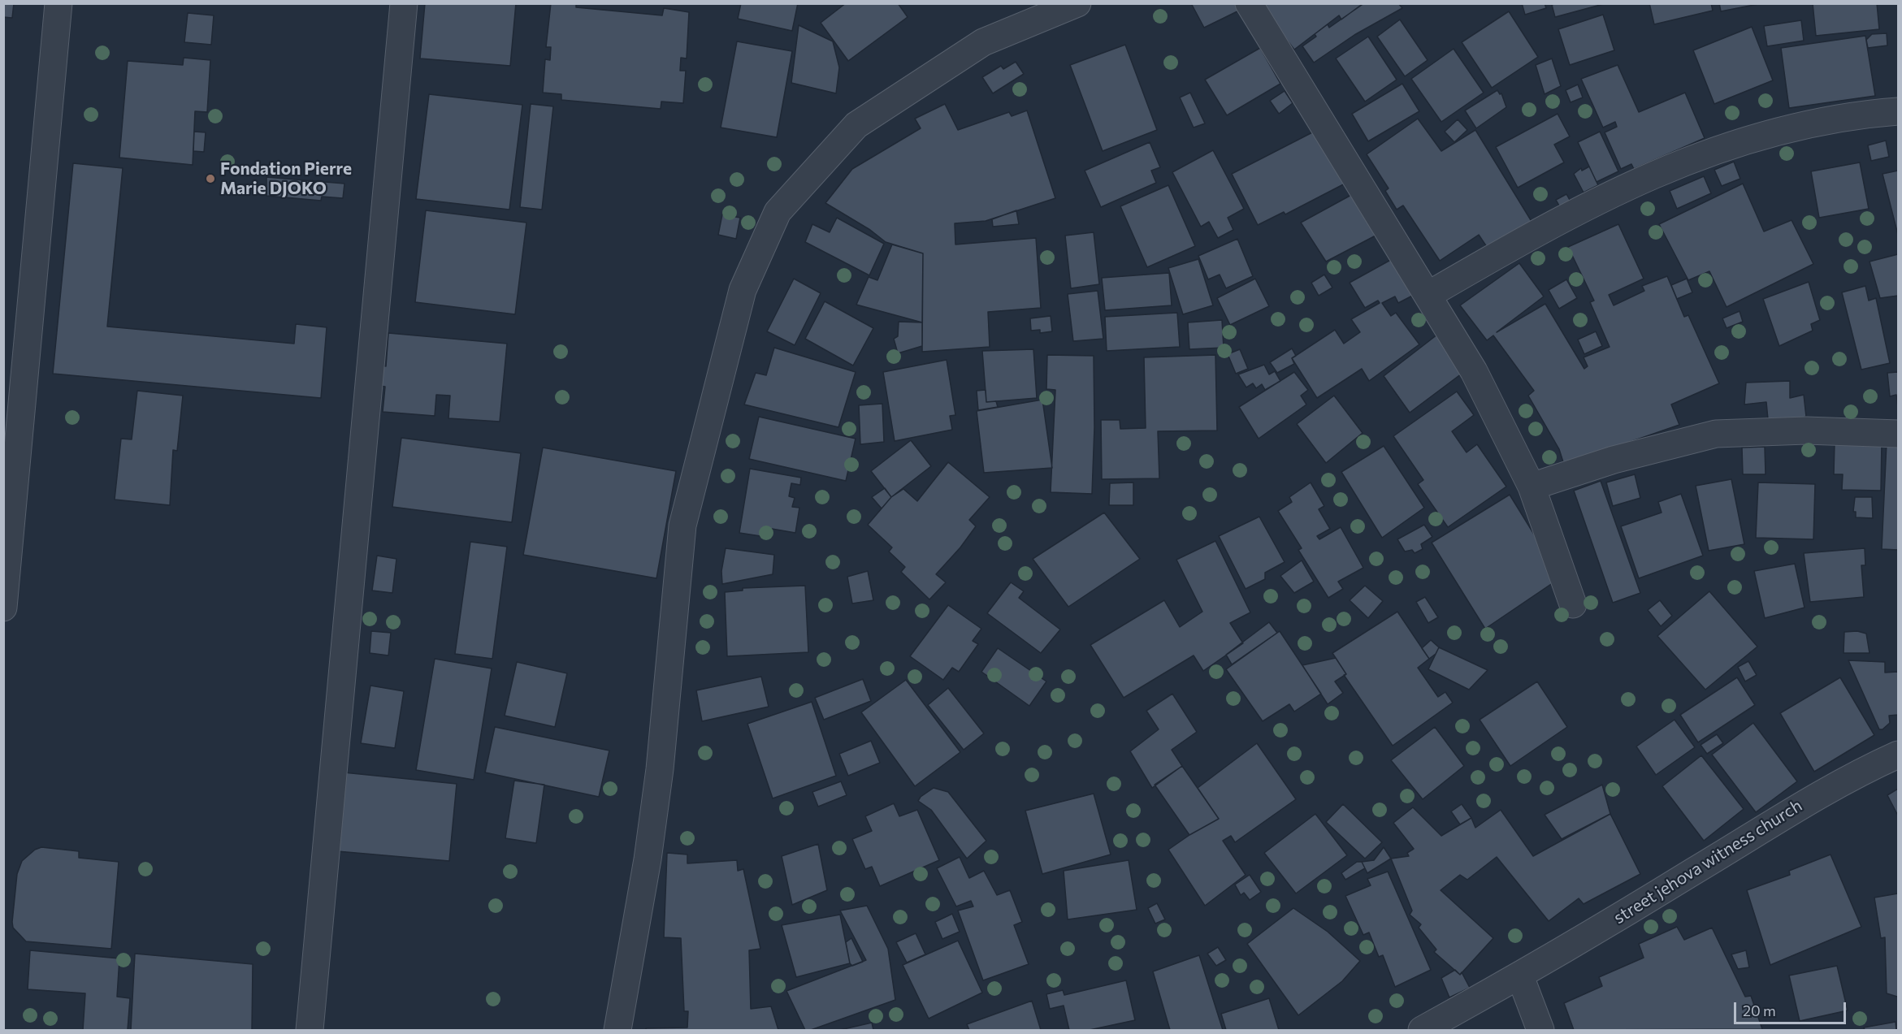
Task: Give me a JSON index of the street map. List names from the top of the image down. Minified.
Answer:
{"streets":{"street":["street jehova witness church"]},"places":["Fondation Pierre Marie DJOKO"],"scale_bar":"20 m"}
